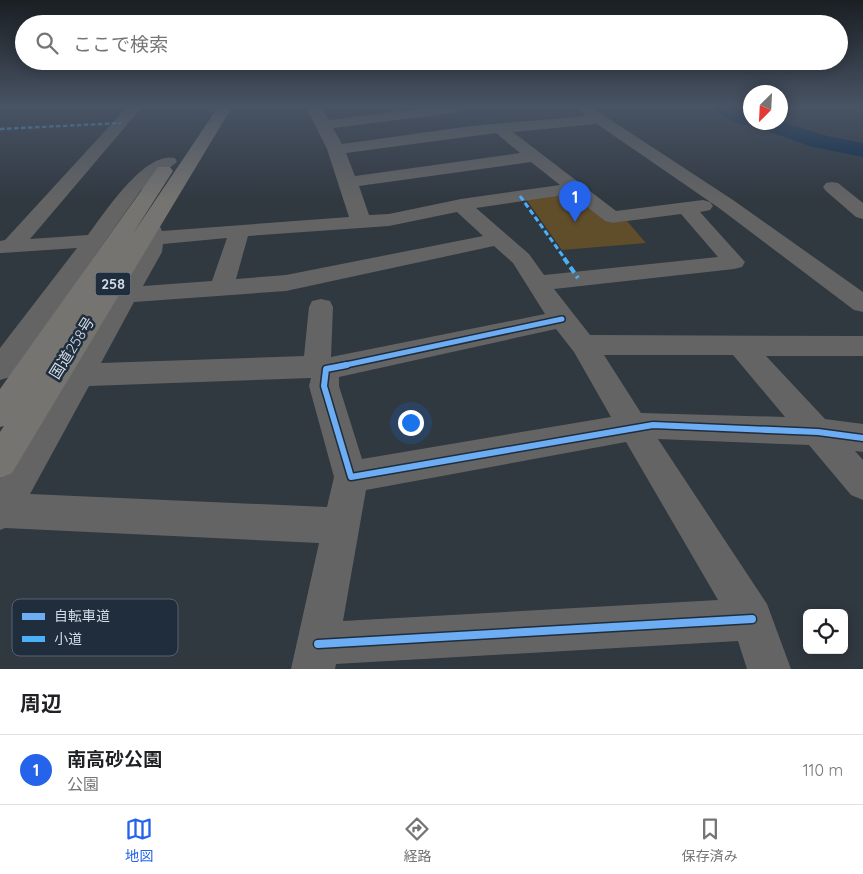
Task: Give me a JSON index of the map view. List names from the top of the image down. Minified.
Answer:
{"streets":{"highway":["258","国道258号"]},"legend":["自転車道","小道"],"north":"bottom left","page":{"search":"ここで検索","pins":"1","heading":"周辺","list":[{"mark":"1","name":"南高砂公園","note":"公園","value":"110 m"}],"nav":["地図","経路","保存済み"]}}
